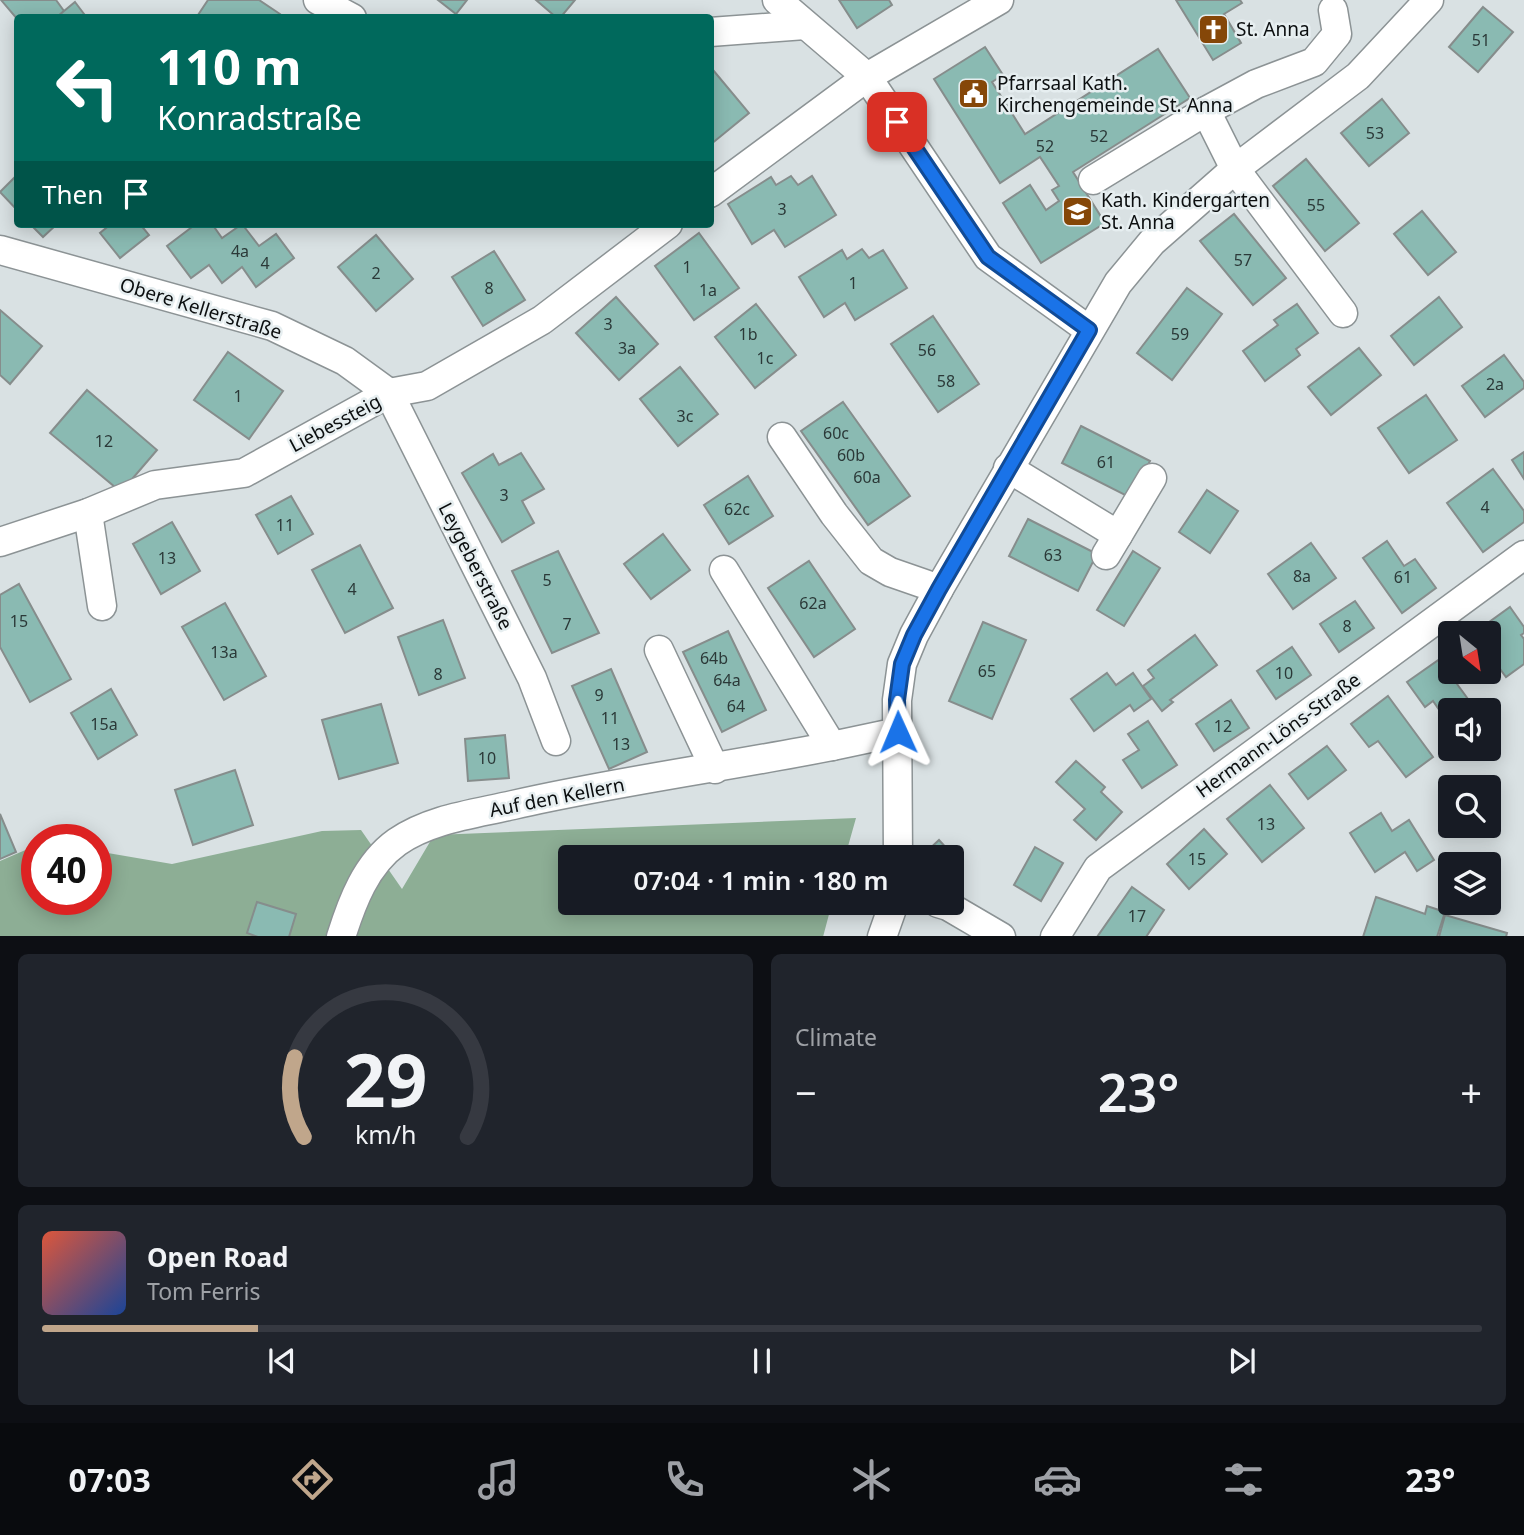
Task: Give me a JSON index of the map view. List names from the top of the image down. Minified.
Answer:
{"streets":{"street":["Obere Kellerstraße","Liebessteig","Leygeberstraße","Hermann-Löns-Straße","Auf den Kellern"]},"crossings":[["Obere Kellerstraße","Liebessteig"],["Obere Kellerstraße","Leygeberstraße"],["Liebessteig","Leygeberstraße"]],"places":{"church":["St. Anna"],"public building":["Pfarrsaal Kath. Kirchengemeinde St. Anna"],"school or university":["Kath. Kindergarten St. Anna"]},"house_numbers":["51","53","52","52","55","3","4a","57","4","1","2","1","8","1a","3","1b","59","3a","56","1c","58","2a","1","3c","60c","12","60b","61","60a","3","4","62c","11","63","13","8a","61","5","4","62a","15","7","8","13a","64b","65","10","8","64a","9","64","11","15a","12","13","10","13","15","17"],"north":"bottom right","page":{"turn":["110 m","Konradstraße"],"then":"Then","limit":"40","trip":"07:04 · 1 min · 180 m","tile":"Climate","heat":["−","23°","+"],"song":["Open Road","Tom Ferris"],"tabs":["07:03","23°"],"gauge":["29","km/h"]}}
